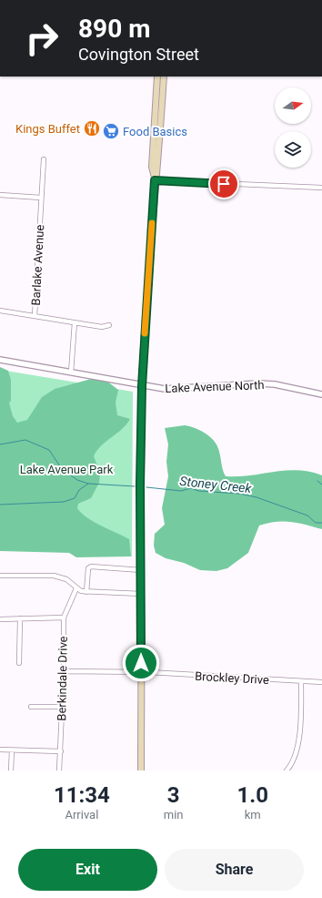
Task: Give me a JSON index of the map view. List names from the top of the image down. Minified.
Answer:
{"streets":{"street":["Barlake Avenue","Lake Avenue North","Brockley Drive","Berkindale Drive"]},"crossings":[["Brockley Drive","Berkindale Drive"]],"water":["Stoney Creek"],"parks":["Lake Avenue Park"],"places":{"restaurant":["Kings Buffet"],"supermarket":["Food Basics"]},"north":"right","page":{"turn":["890 m","Covington Street"],"eta":["11:34","Arrival","3","min","1.0","km"],"buttons":["Exit","Share"]}}
